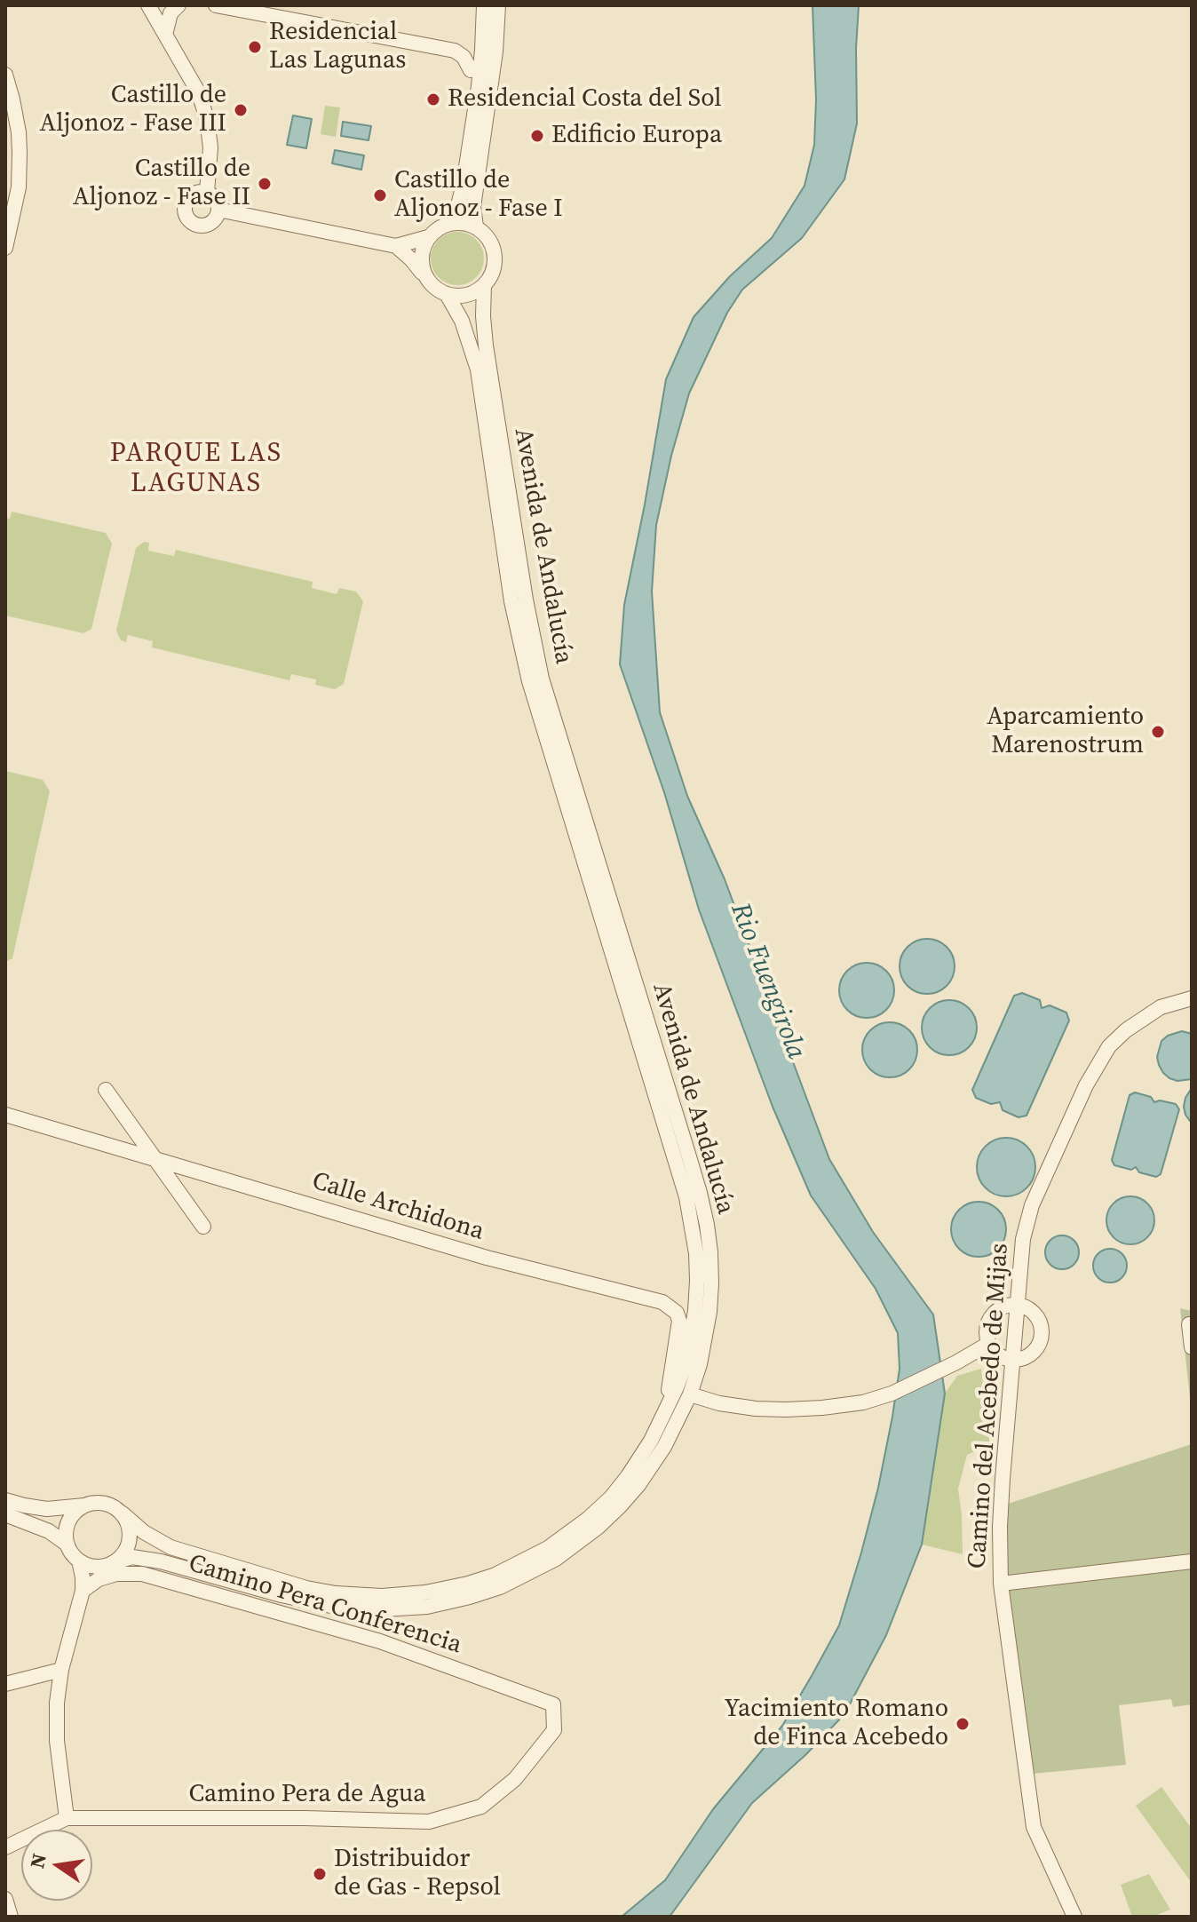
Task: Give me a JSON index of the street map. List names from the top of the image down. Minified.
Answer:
{"streets":{"street":["Avenida de Andalucía","Calle Archidona","Camino del Acebedo de Mijas","Camino Pera Conferencia","Camino Pera de Agua"]},"crossings":[["Avenida de Andalucía","Calle Archidona"],["Camino Pera Conferencia","Camino Pera de Agua"]],"districts":["PARQUE LAS LAGUNAS"],"water":["Rio Fuengirola"],"places":["Residencial Las Lagunas","Residencial Costa del Sol","Castillo de Aljonoz - Fase III","Edificio Europa","Castillo de Aljonoz - Fase II","Castillo de Aljonoz - Fase I","Aparcamiento Marenostrum","Yacimiento Romano de Finca Acebedo","Distribuidor de Gas - Repsol"],"north":"left"}
